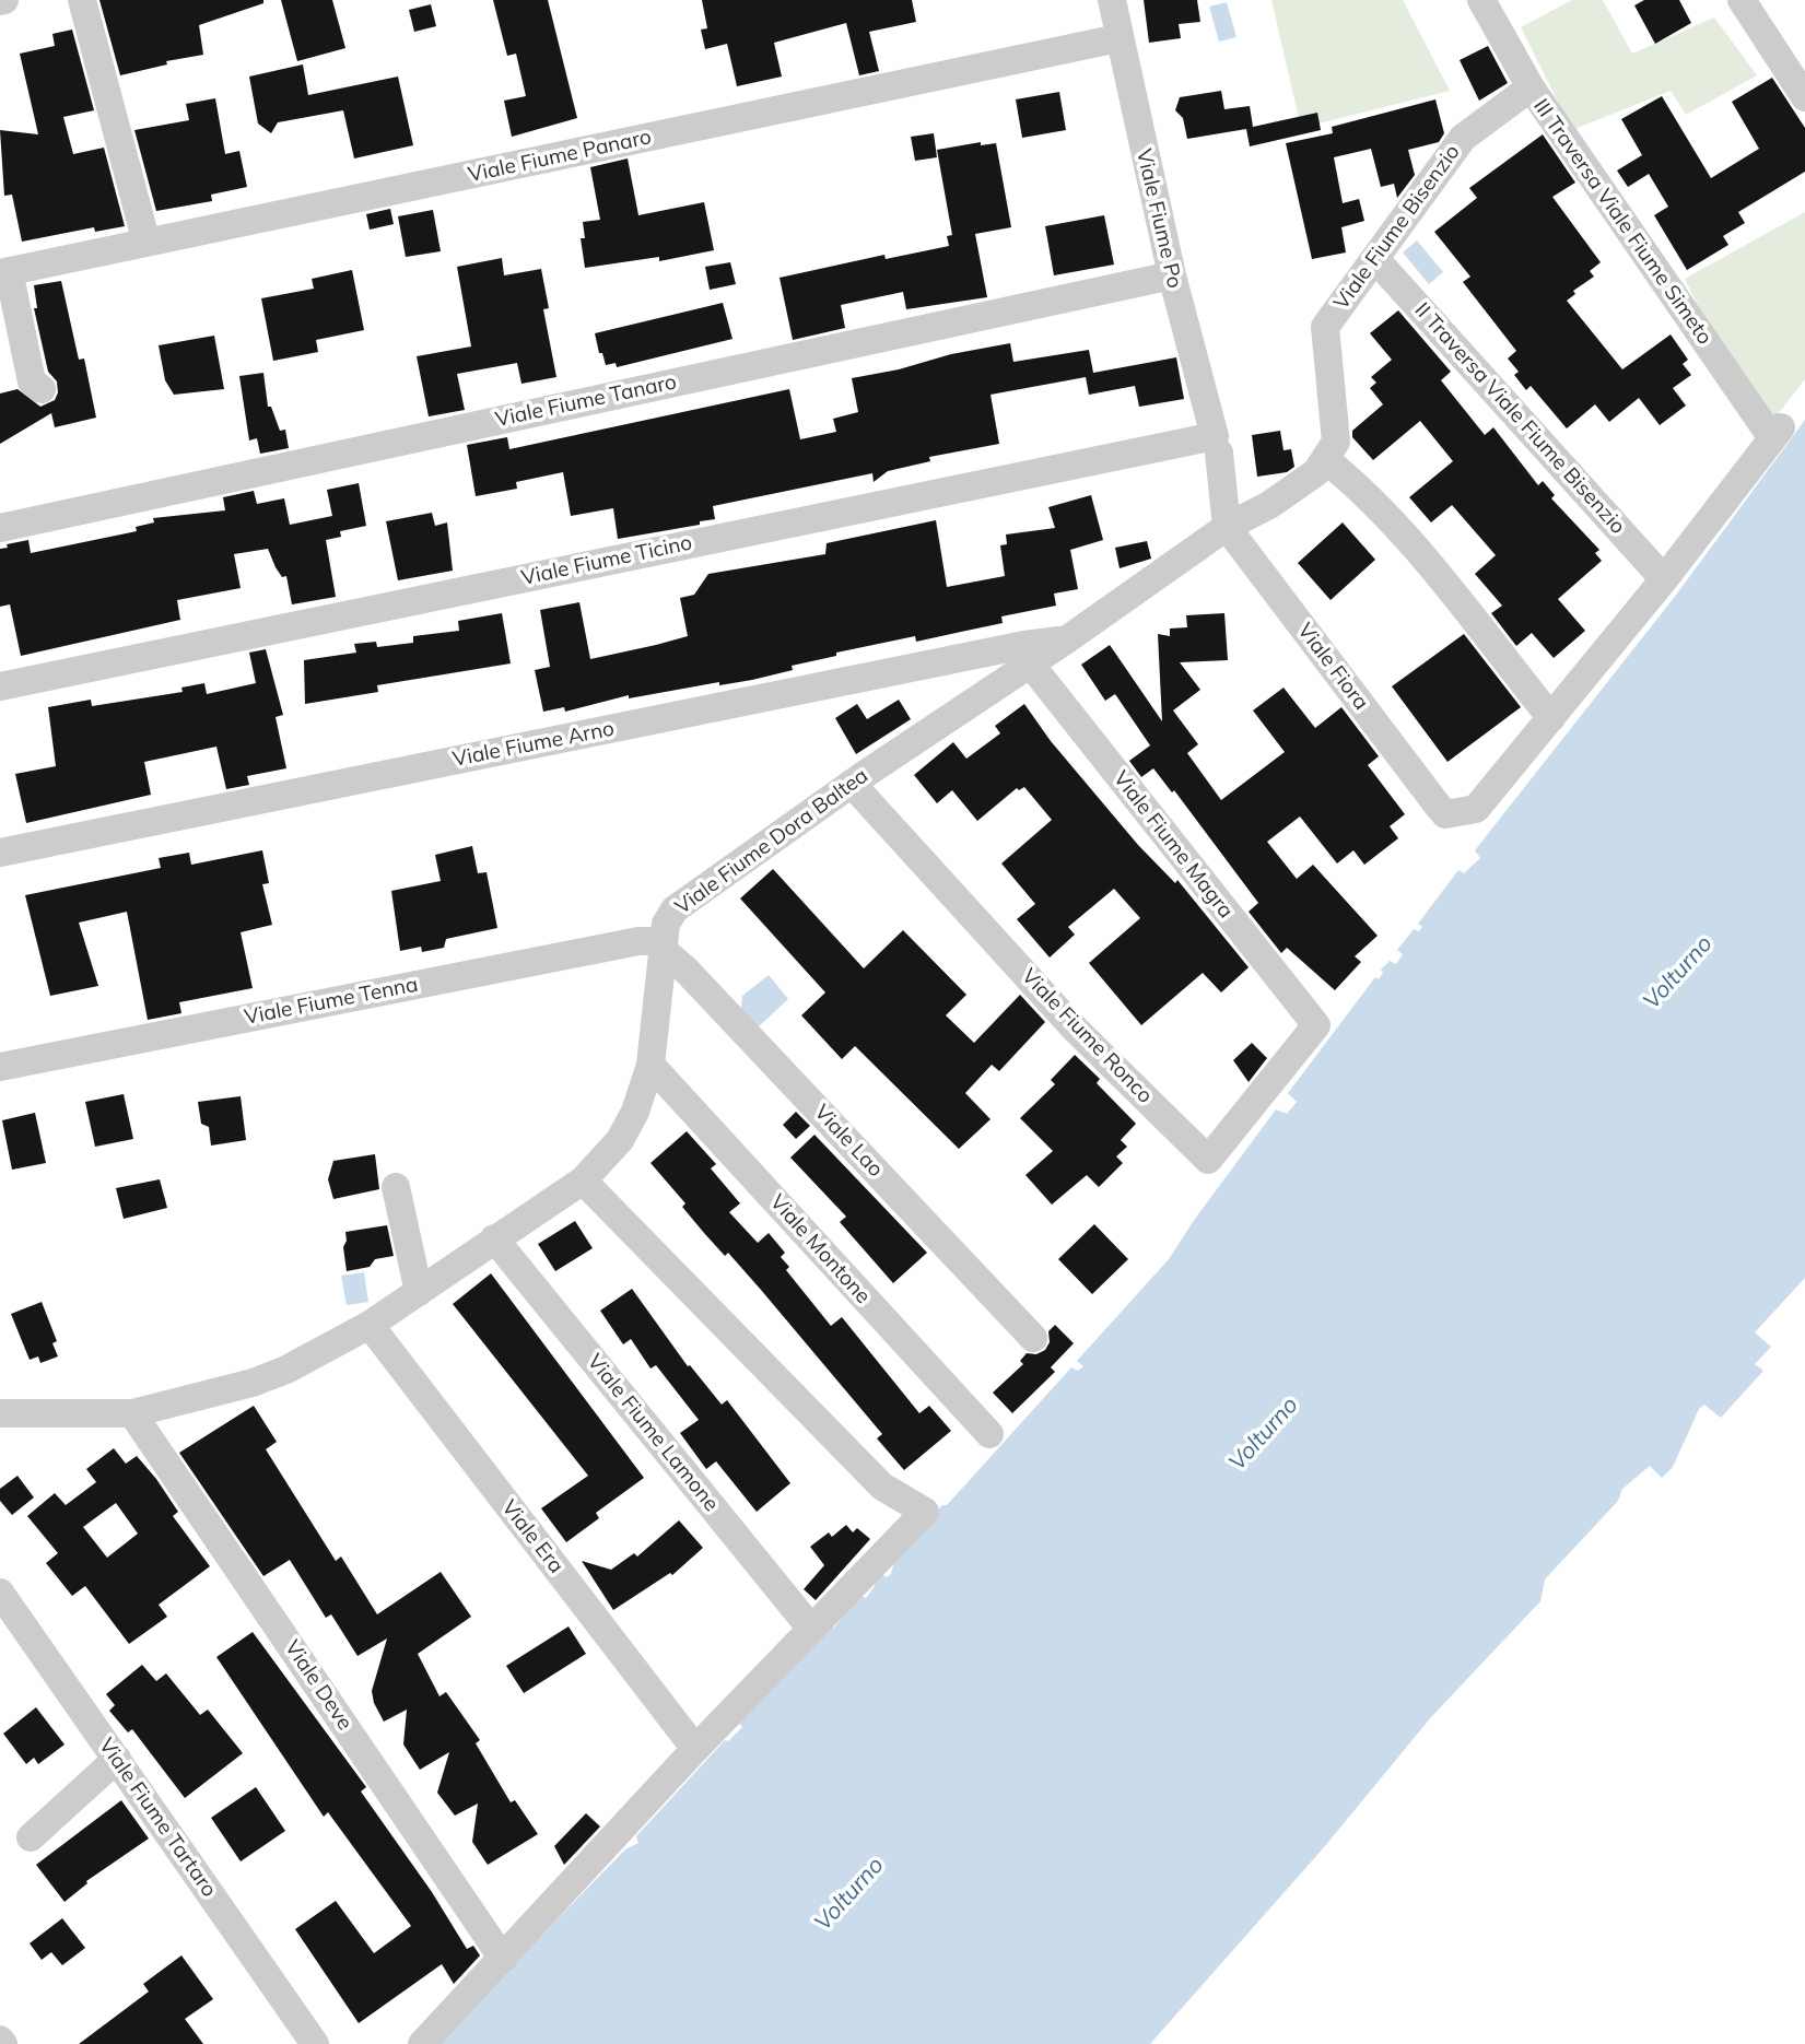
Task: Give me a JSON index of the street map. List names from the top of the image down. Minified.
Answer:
{"streets":{"street":["Viale Fiume Panaro","Viale Fiume Po","III Traversa Viale Fiume Simeto","Viale Fiume Bisenzio","Viale Fiume Tanaro","II Traversa Viale Fiume Bisenzio","Viale Fiume Ticino","Viale Fiora","Viale Fiume Arno","Viale Fiume Dora Baltea","Viale Fiume Magra","Viale Fiume Tenna","Viale Fiume Ronco","Viale Lao","Viale Montone","Viale Fiume Lamone","Viale Era","Viale Deve","Viale Fiume Tartaro"]},"crossings":[["Viale Fiume Panaro","Viale Fiume Po"],["Viale Fiume Po","Viale Fiume Tanaro"],["Viale Fiume Po","Viale Fiume Ticino"],["Viale Fiume Po","Viale Fiora"],["Viale Fiume Po","Viale Fiume Dora Baltea"],["III Traversa Viale Fiume Simeto","Viale Fiume Bisenzio"],["III Traversa Viale Fiume Simeto","II Traversa Viale Fiume Bisenzio"],["Viale Fiume Bisenzio","II Traversa Viale Fiume Bisenzio"],["Viale Fiora","Viale Fiume Dora Baltea"],["Viale Fiume Arno","Viale Fiume Dora Baltea"],["Viale Fiume Dora Baltea","Viale Fiume Magra"],["Viale Fiume Dora Baltea","Viale Fiume Tenna"],["Viale Fiume Dora Baltea","Viale Fiume Ronco"],["Viale Fiume Dora Baltea","Viale Lao"],["Viale Fiume Dora Baltea","Viale Montone"],["Viale Fiume Dora Baltea","Viale Fiume Lamone"],["Viale Fiume Dora Baltea","Viale Era"],["Viale Fiume Dora Baltea","Viale Deve"],["Viale Fiume Magra","Viale Fiume Ronco"],["Viale Fiume Tenna","Viale Lao"]],"water":["Volturno"]}
